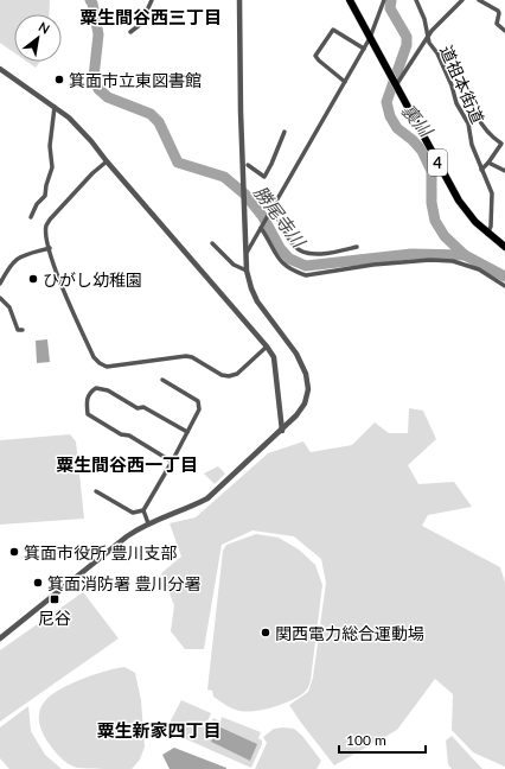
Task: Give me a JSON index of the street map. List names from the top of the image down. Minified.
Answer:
{"streets":{"main road":["4"],"street":["道祖本街道"]},"crossings":[["道祖本街道","4"]],"districts":["粟生間谷西三丁目","粟生間谷西一丁目","粟生新家四丁目"],"water":["裏川","勝尾寺川"],"places":{"other":["箕面市立東図書館","ひがし幼稚園","箕面市役所 豊川支部","箕面消防署 豊川分署","関西電力総合運動場"],"transit":["尼谷"]},"scale_bar":"100 m","north":"top right"}
